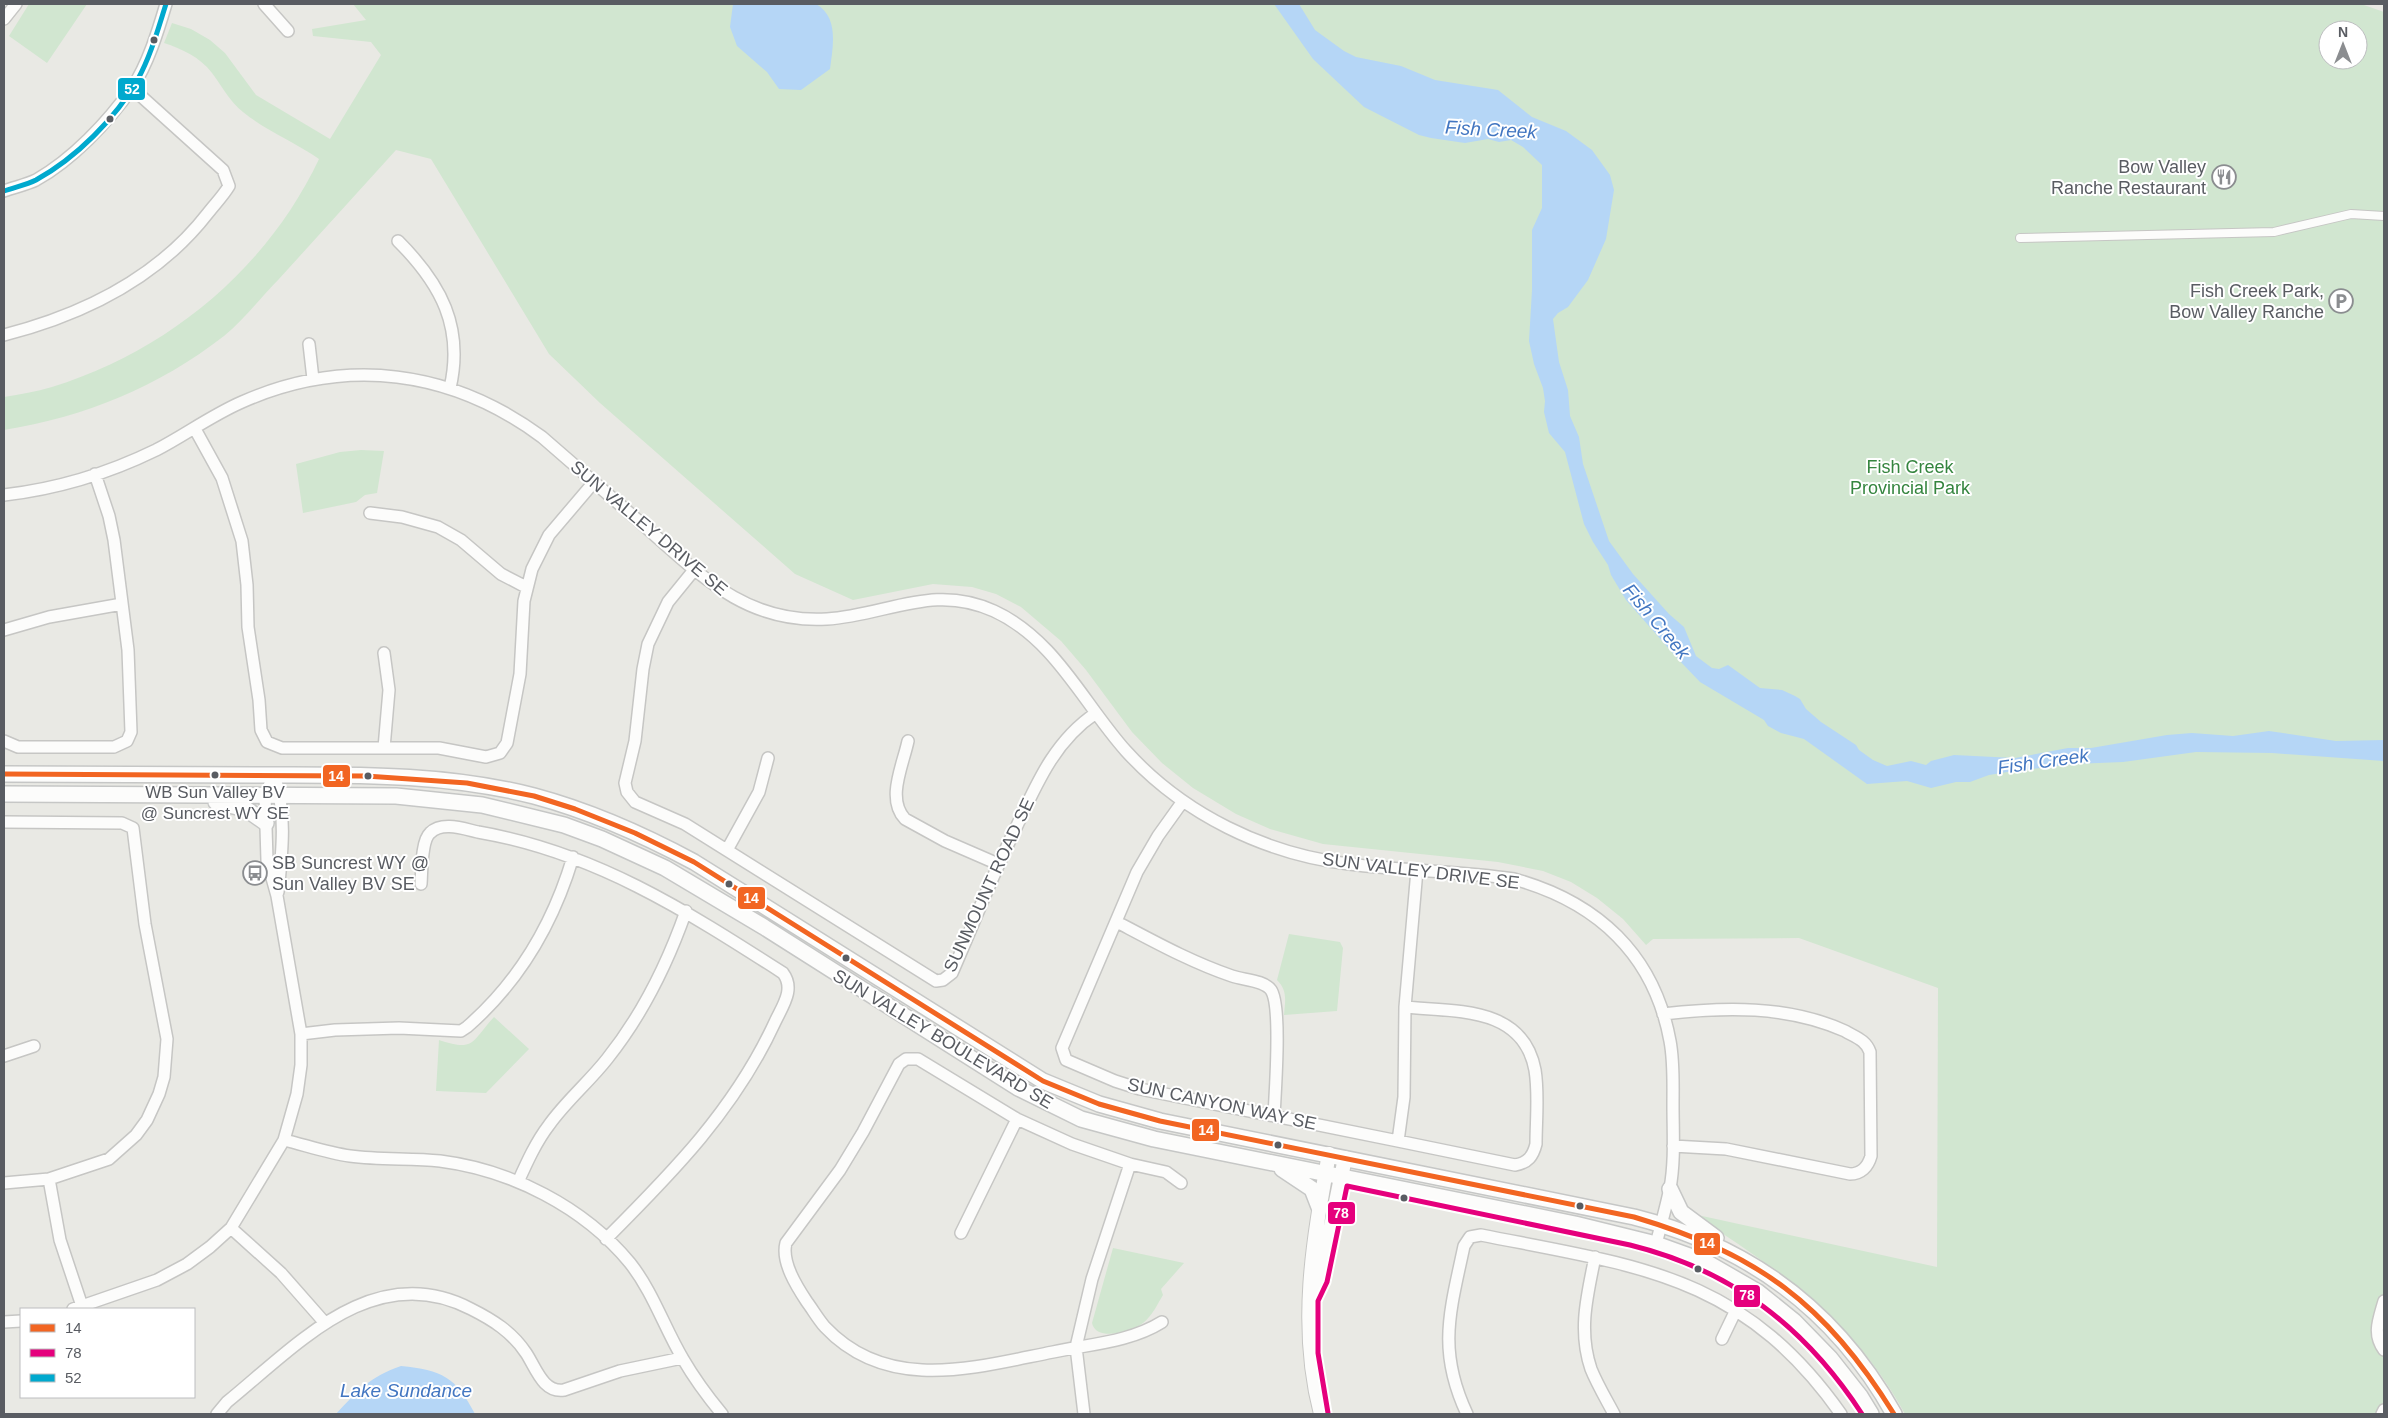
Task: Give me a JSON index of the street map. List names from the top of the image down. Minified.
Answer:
{"streets":{"main road":["SUN VALLEY BOULEVARD SE"],"street":["SUN VALLEY DRIVE SE","SUNMOUNT ROAD SE","SUN CANYON WAY SE"]},"crossings":[["SUN VALLEY DRIVE SE","SUNMOUNT ROAD SE"],["SUN VALLEY DRIVE SE","SUN VALLEY BOULEVARD SE"],["SUN VALLEY DRIVE SE","SUN CANYON WAY SE"]],"water":["Fish Creek","Lake Sundance"],"parks":["Fish Creek Provincial Park"],"places":{"restaurant":["Bow Valley Ranche Restaurant"],"parking":["Fish Creek Park, Bow Valley Ranche"],"other":["WB Sun Valley BV @ Suncrest WY SE"],"bus stop":["SB Suncrest WY @ Sun Valley BV SE"]},"lines":["transit line 52","transit line 14","transit line 78"],"legend":["14","78","52"],"north":"top"}
